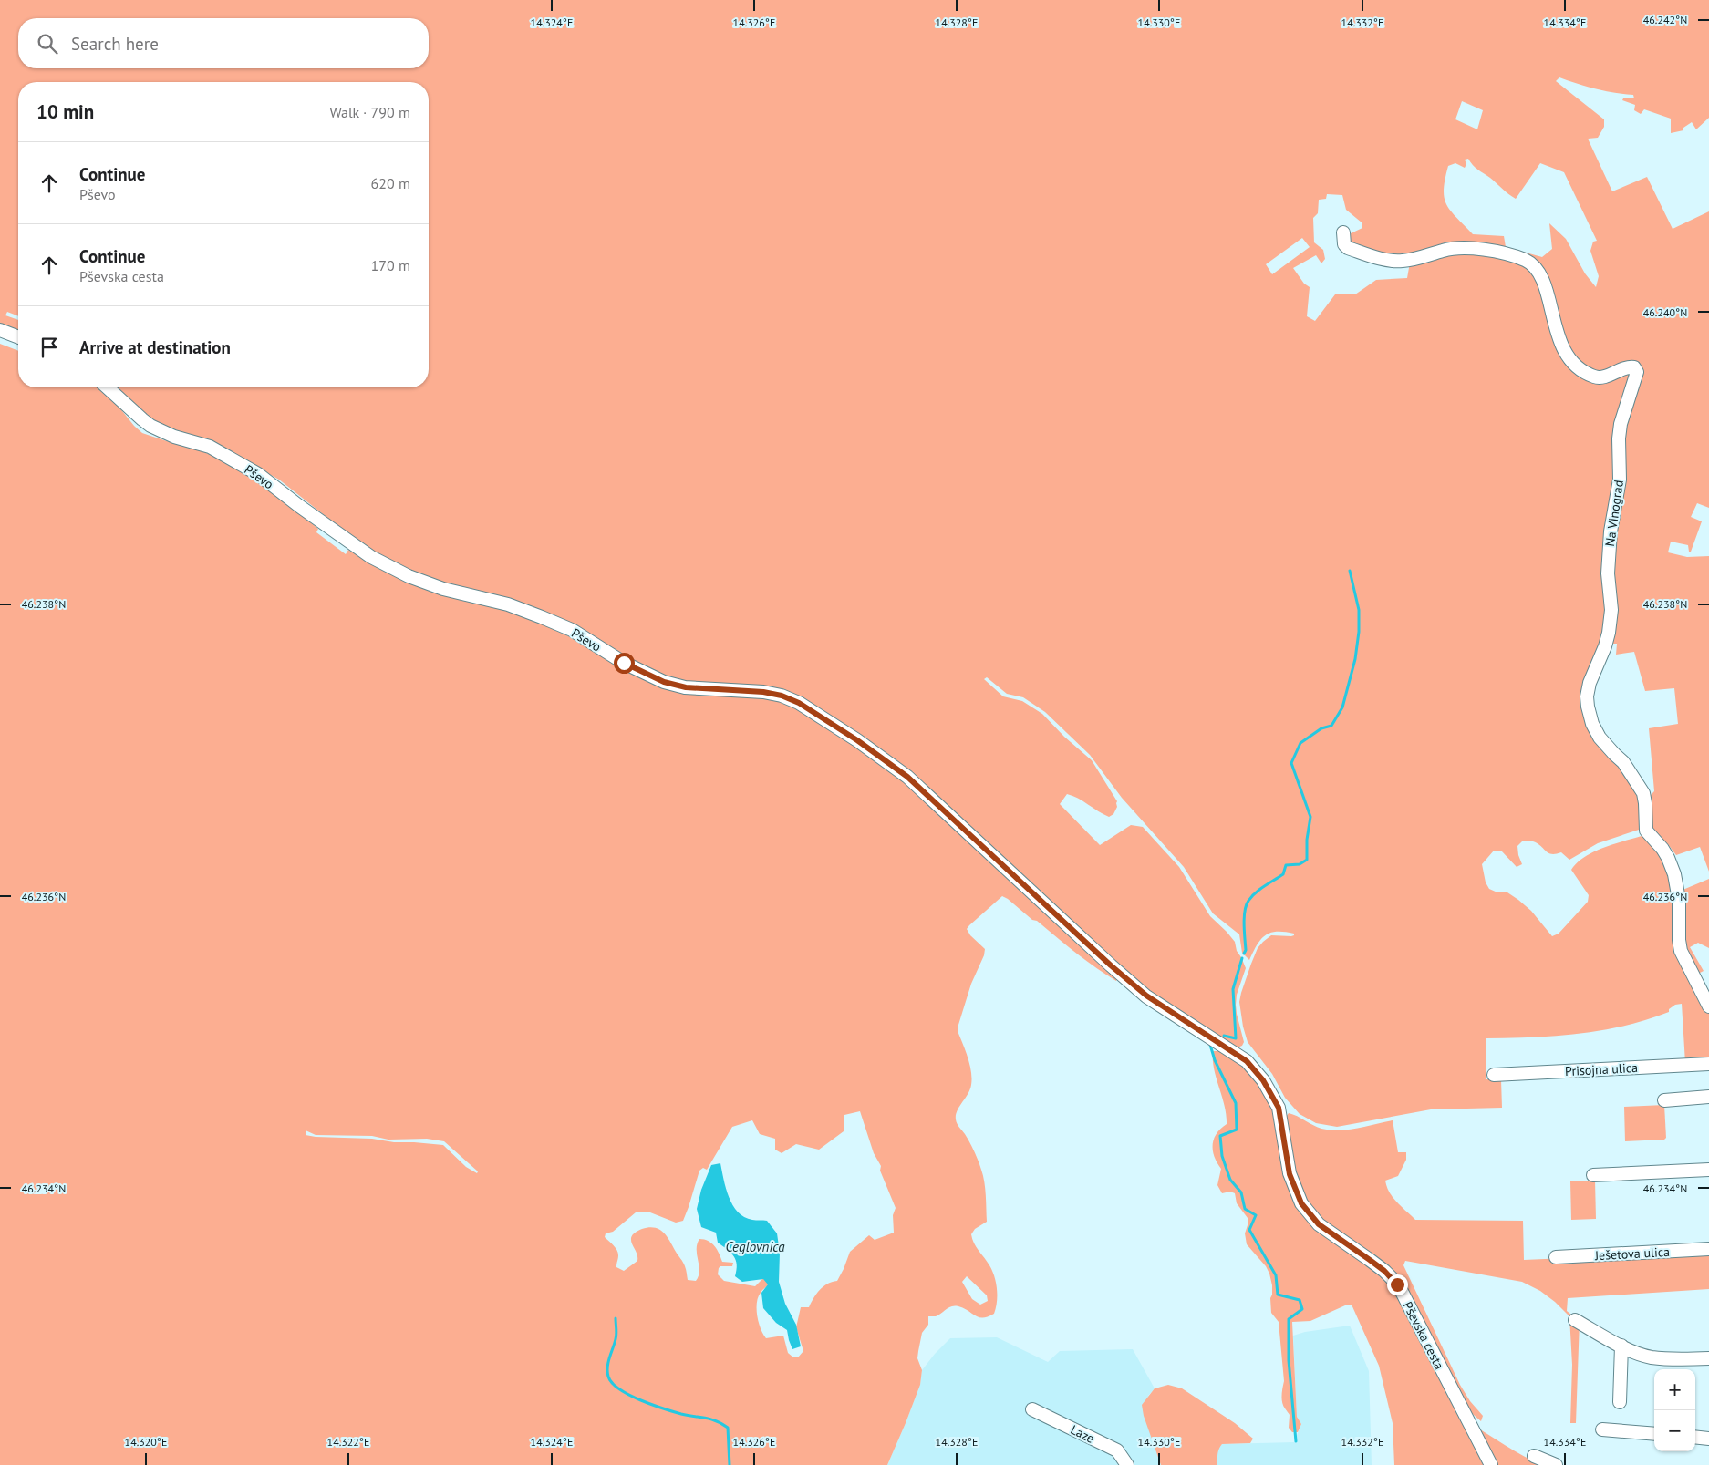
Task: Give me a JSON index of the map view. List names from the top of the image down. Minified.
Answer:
{"streets":{"street":["Pševo","Na Vinograd","Prisojna ulica","Ješetova ulica","Pševska cesta","Laze"]},"crossings":[["Pševo","Pševska cesta"]],"water":["Ceglovnica"],"page":{"search":"Search here","heading":["10 min","Walk · 790 m"],"list":[["Continue","Pševo","620 m"],["Continue","Pševska cesta","170 m"],"Arrive at destination"],"map_buttons":["+","−"]},"coordinates":["46.242°N","14.324°E","14.326°E","14.328°E","14.330°E","14.332°E","14.334°E","46.240°N","46.238°N","46.236°N","46.234°N","14.320°E","14.322°E"]}
